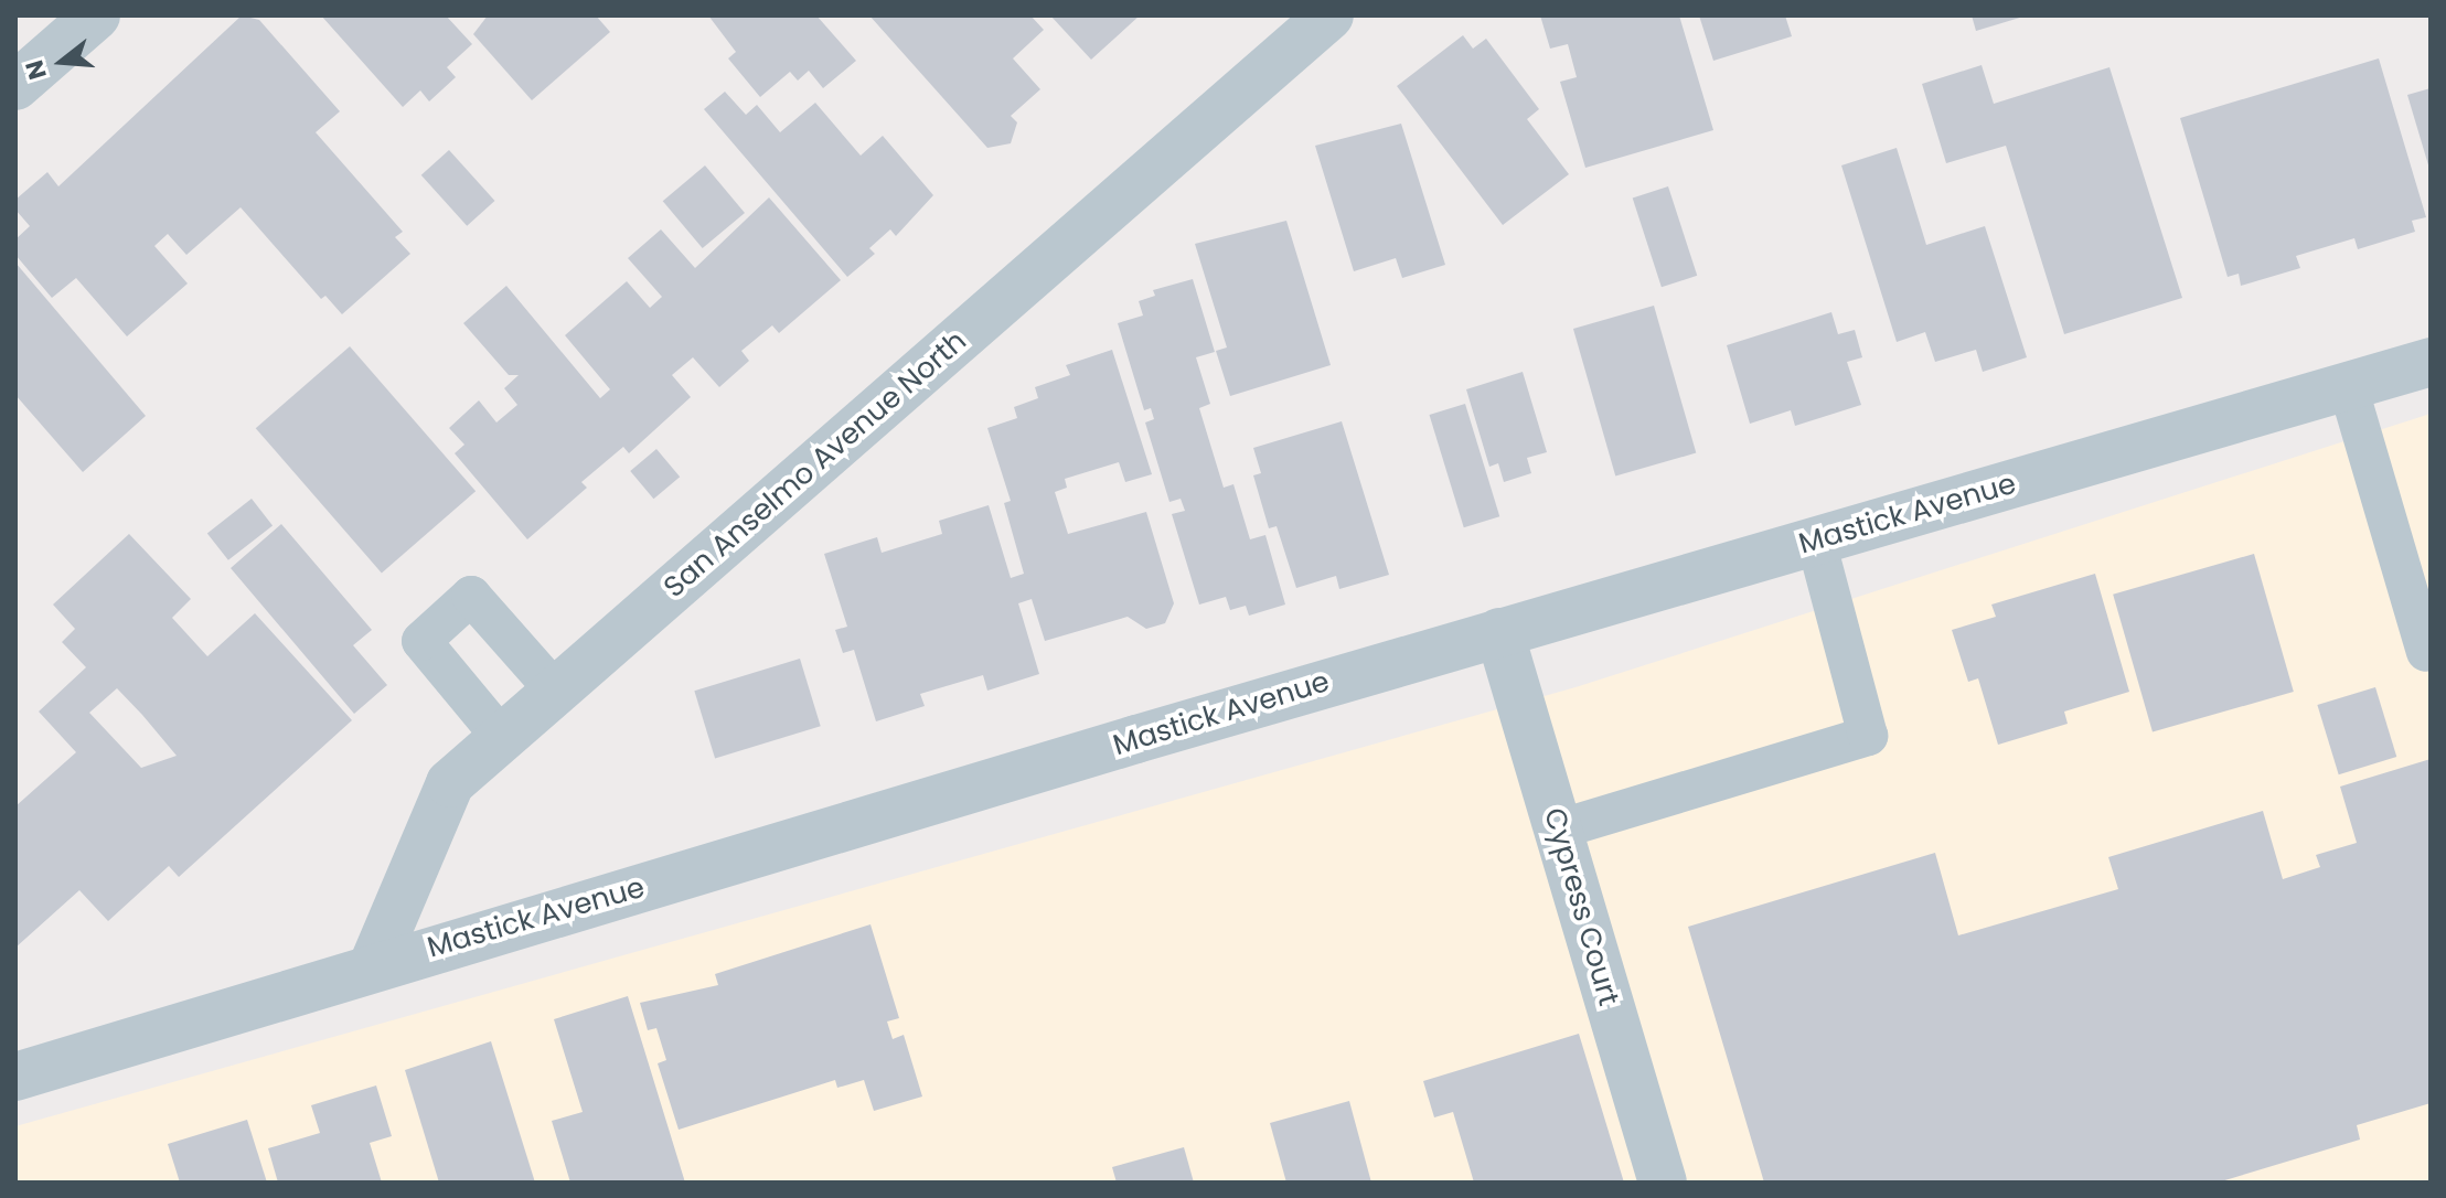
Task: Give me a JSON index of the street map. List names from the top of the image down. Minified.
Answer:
{"streets":{"street":["San Anselmo Avenue North","Mastick Avenue","Cypress Court"]},"crossings":[["San Anselmo Avenue North","Mastick Avenue"],["Mastick Avenue","Cypress Court"]],"north":"left"}
